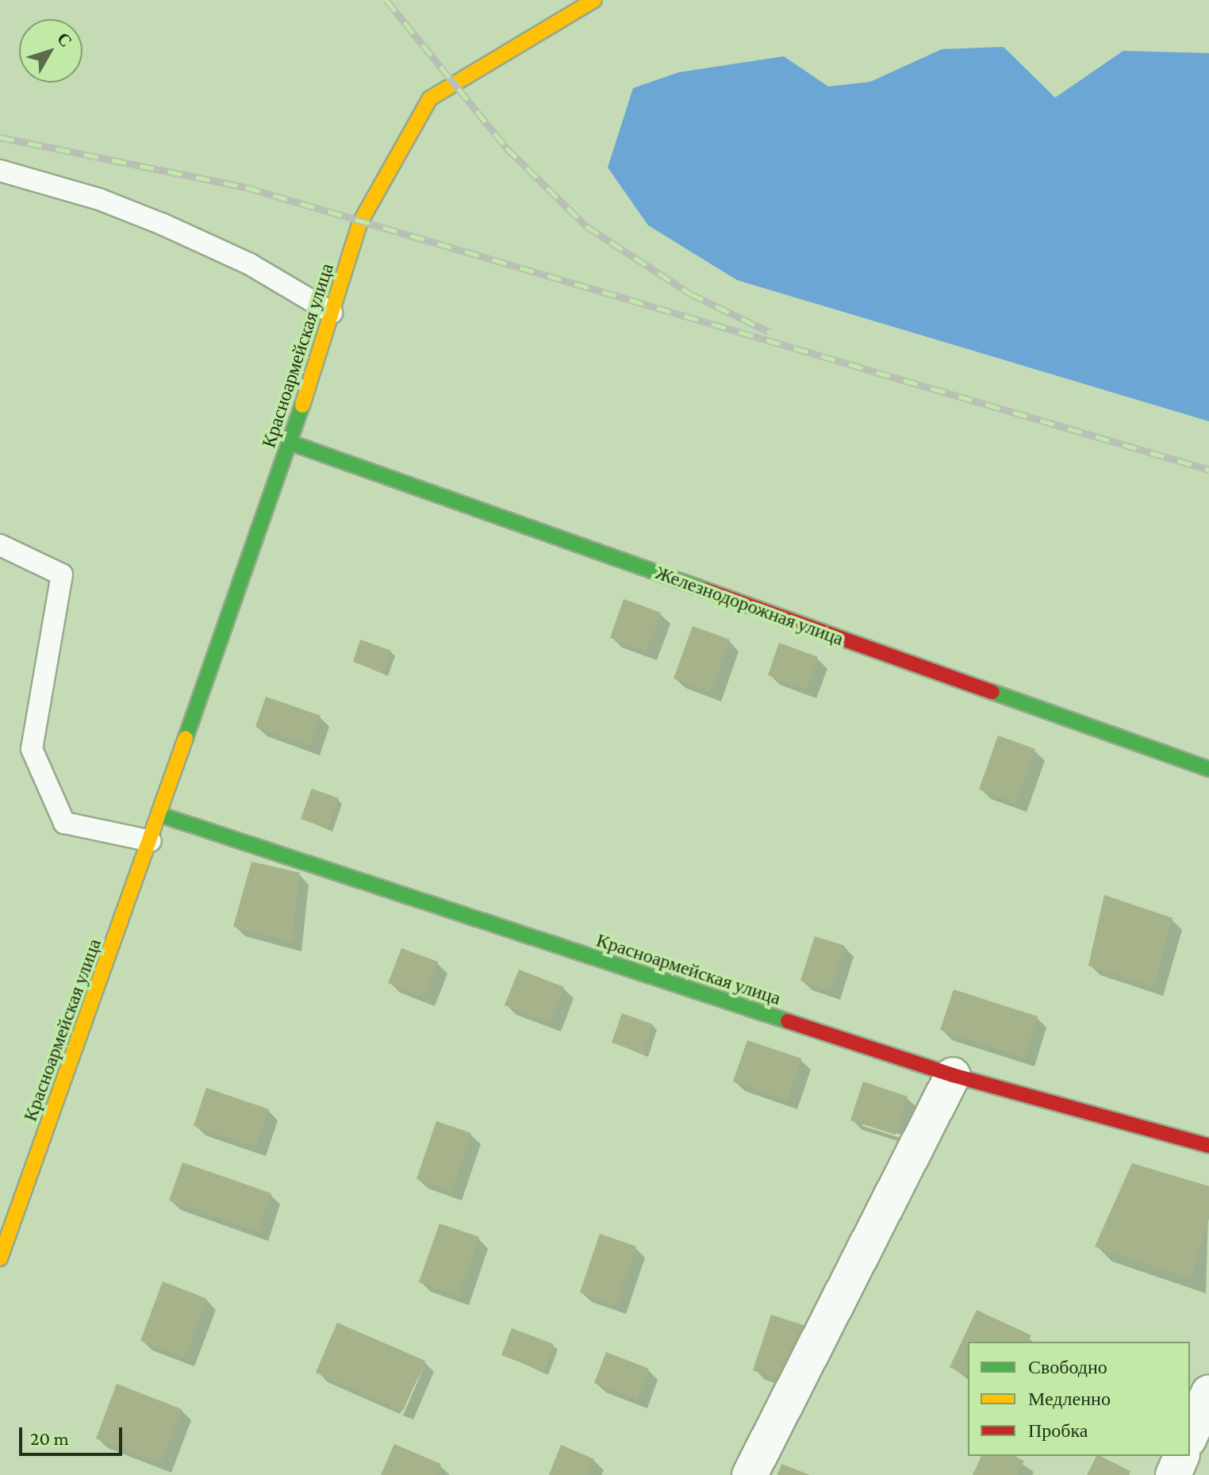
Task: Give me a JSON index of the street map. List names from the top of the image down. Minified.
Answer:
{"streets":{"street":["Красноармейская улица","Железнодорожная улица"]},"crossings":[["Красноармейская улица","Железнодорожная улица"]],"legend":["Свободно","Медленно","Пробка"],"scale_bar":"20 m","north":"top right"}
